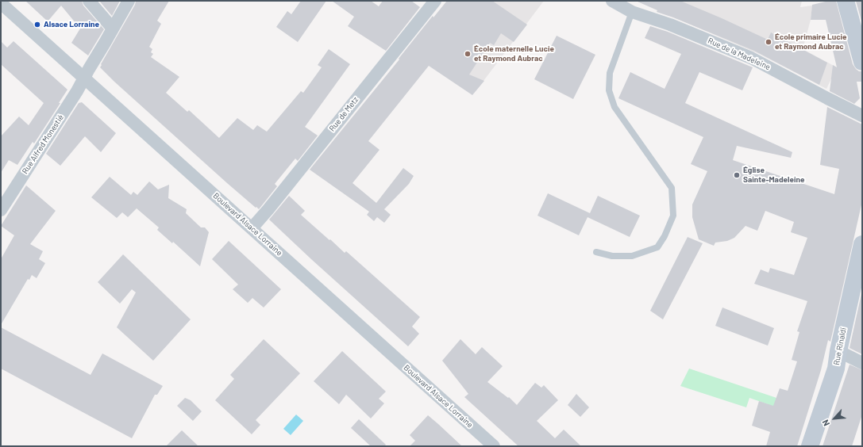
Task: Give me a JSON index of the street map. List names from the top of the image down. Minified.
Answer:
{"streets":{"street":["Rue de la Madeleine","Rue de Metz","Rue Alfred Monestié","Boulevard Alsace Lorraine","Rue Rinaldi"]},"crossings":[["Rue de Metz","Boulevard Alsace Lorraine"],["Rue Alfred Monestié","Boulevard Alsace Lorraine"]],"places":["Alsace Lorraine","École primaire Lucie et Raymond Aubrac","École maternelle Lucie et Raymond Aubrac","Église Sainte-Madeleine"],"north":"bottom left"}
